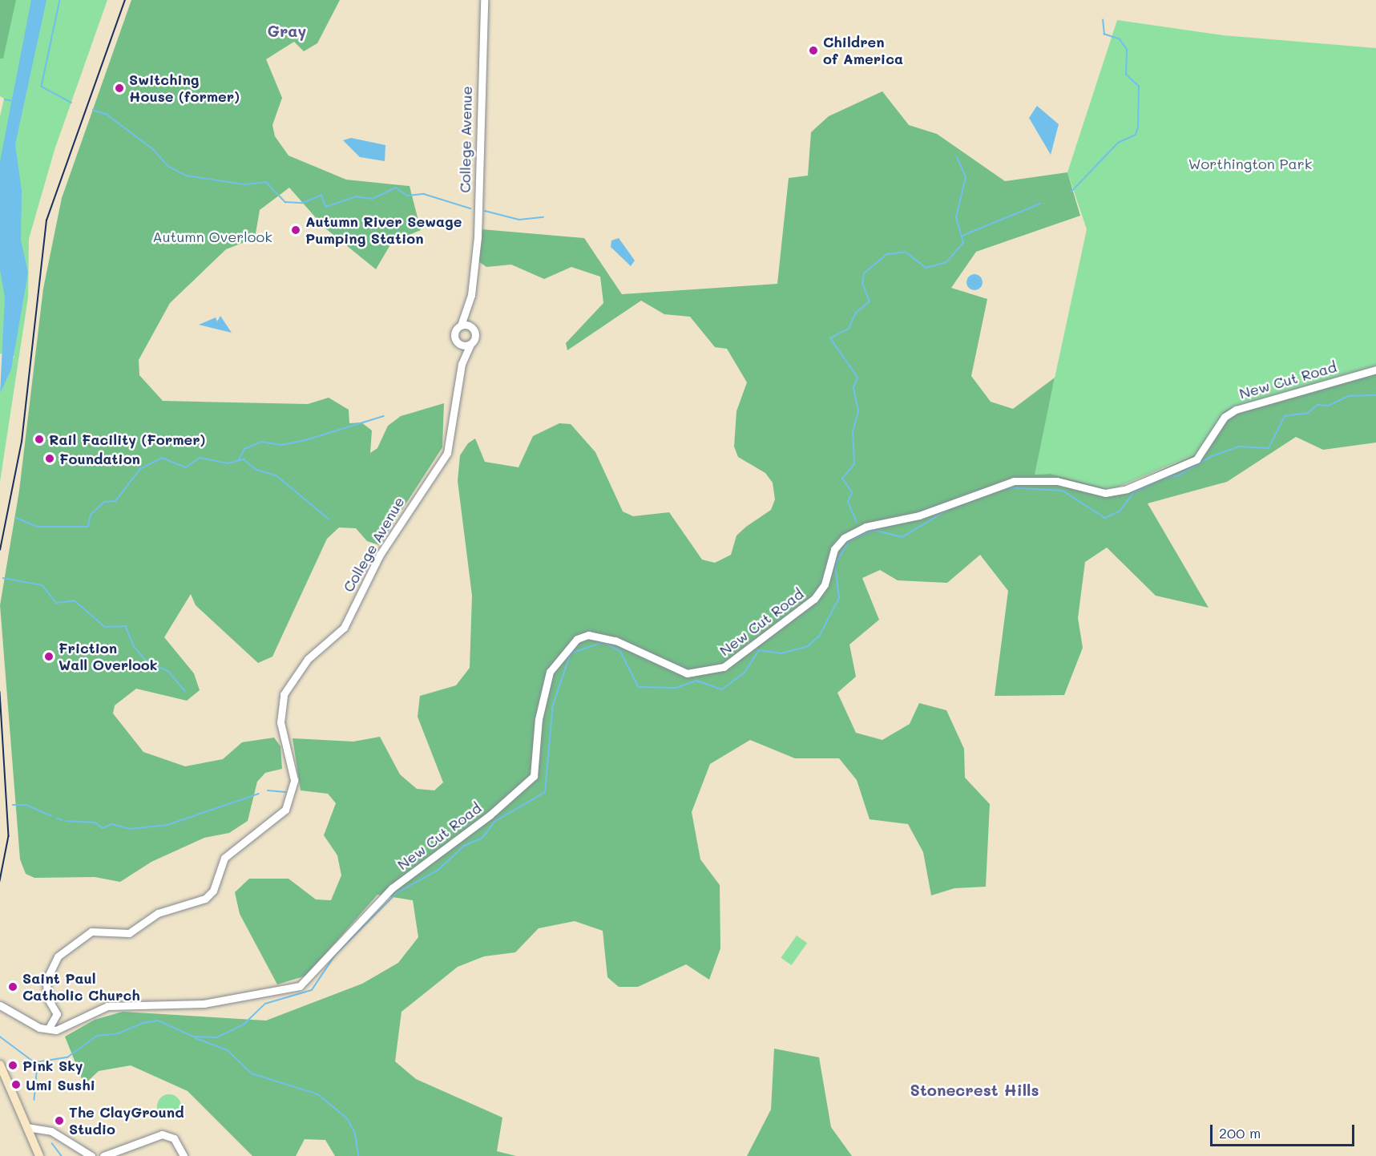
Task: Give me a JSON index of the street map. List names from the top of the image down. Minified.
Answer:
{"streets":{"street":["College Avenue","New Cut Road"]},"crossings":[["College Avenue","New Cut Road"]],"districts":["Gray","Stonecrest Hills"],"parks":["Worthington Park","Autumn Overlook"],"places":["Children of America","Switching House (former)","Autumn River Sewage Pumping Station","Rail Facility (Former)","Foundation","Friction Wall Overlook","Saint Paul Catholic Church","Pink Sky","Umi Sushi","The ClayGround Studio"],"scale_bar":"200 m"}
